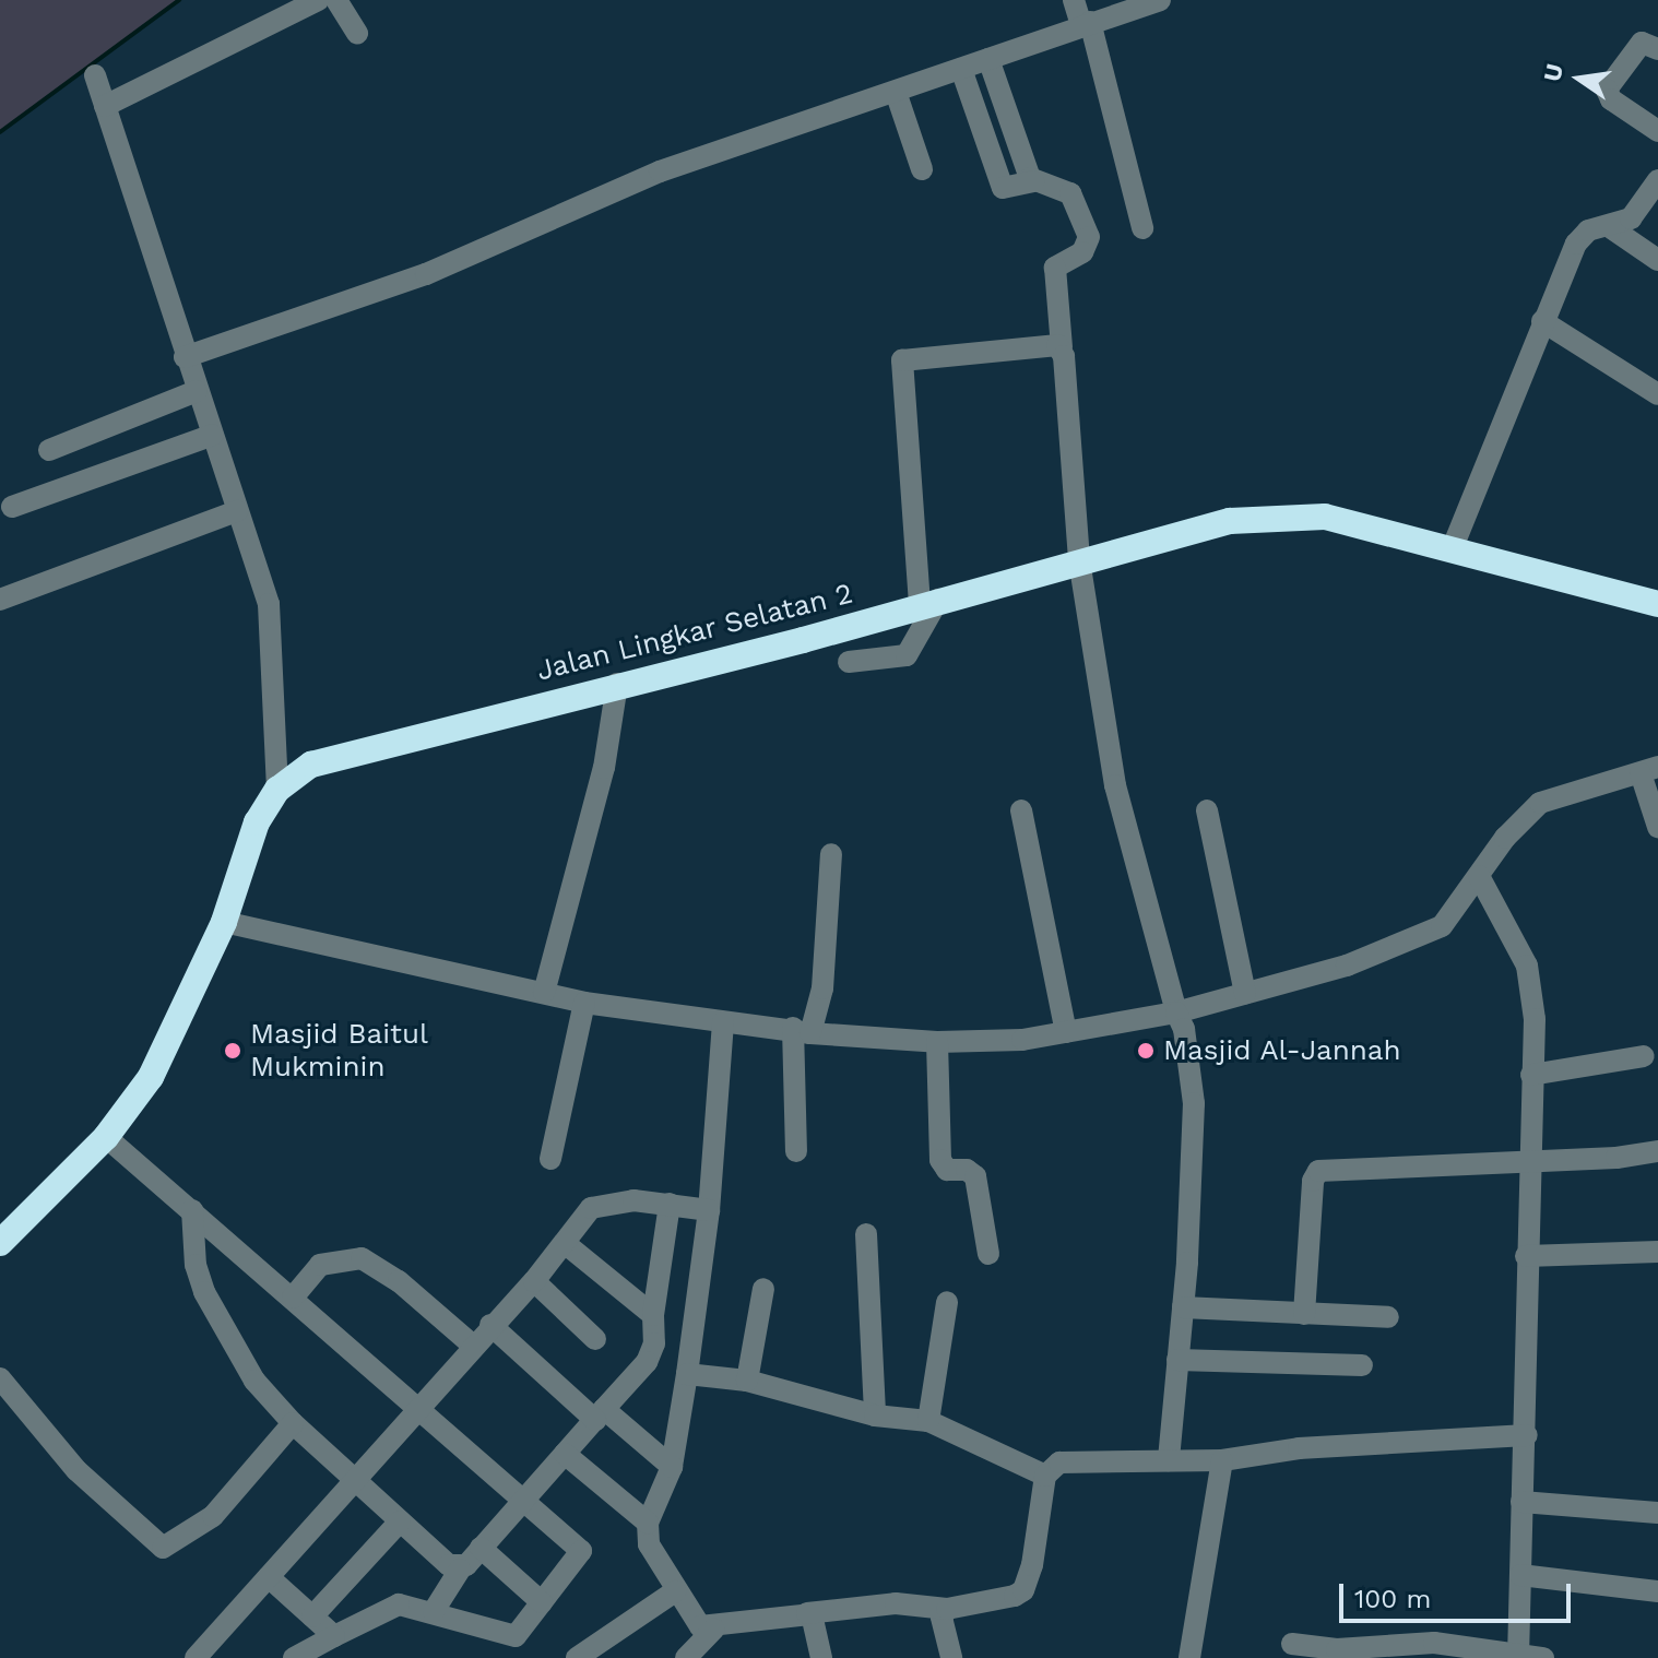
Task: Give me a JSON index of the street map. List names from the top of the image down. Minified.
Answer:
{"streets":{"highway":["Jalan Lingkar Selatan 2"]},"places":["Masjid Baitul Mukminin","Masjid Al-Jannah"],"scale_bar":"100 m","north":"left"}
